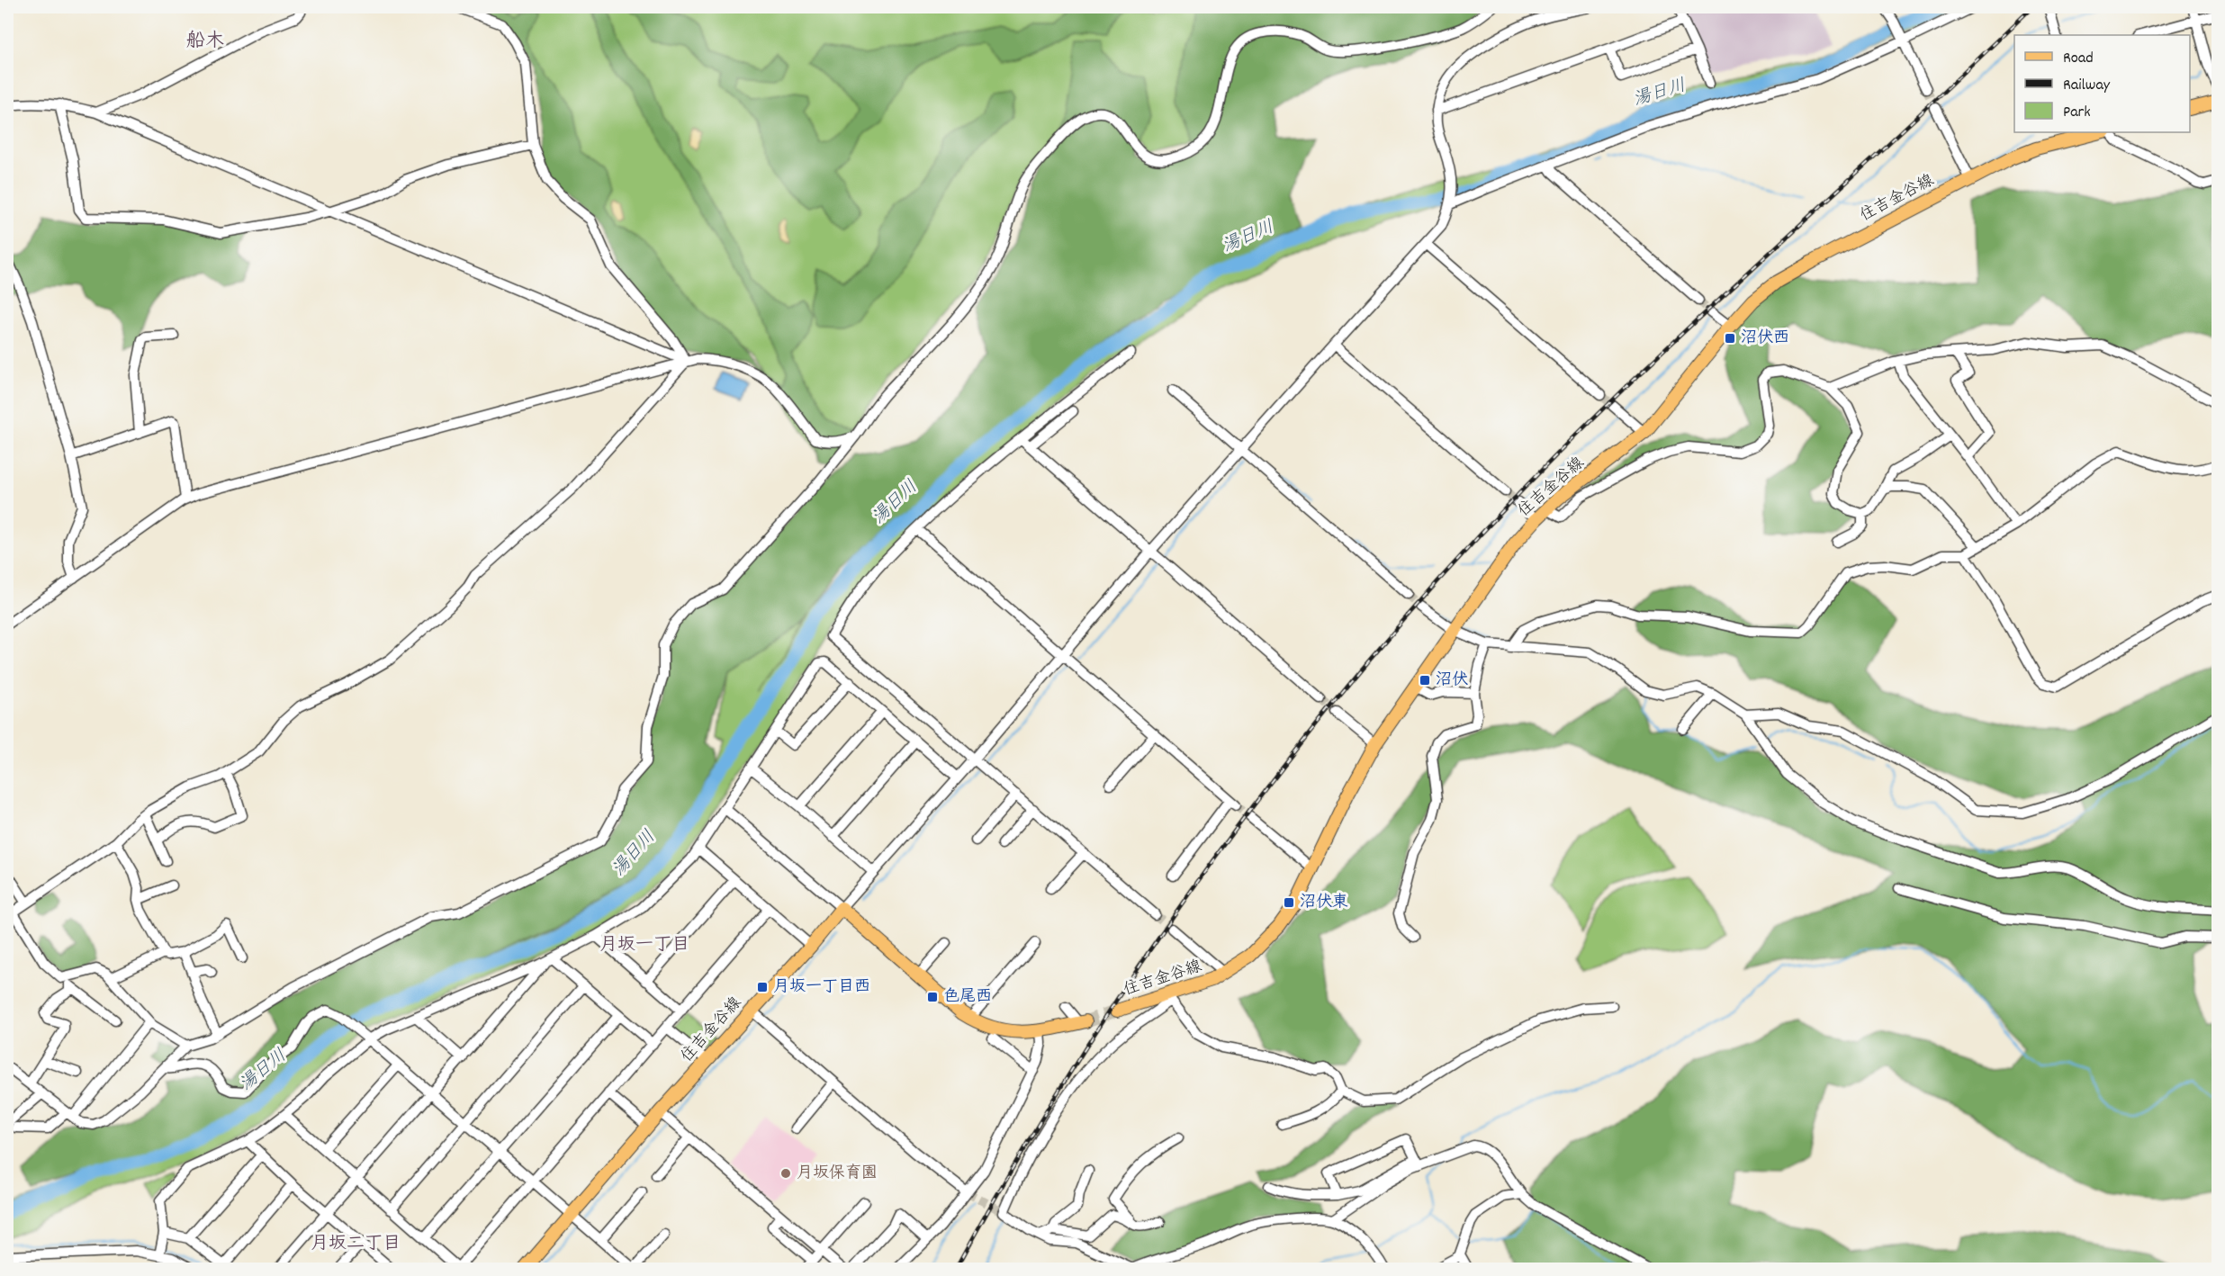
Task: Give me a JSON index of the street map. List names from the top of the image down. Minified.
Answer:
{"streets":{"main road":["住吉金谷線"]},"districts":["船木","月坂一丁目","月坂二丁目"],"water":["湯日川"],"places":{"transit":["沼伏西","沼伏","沼伏東","月坂一丁目西","色尾西"],"other":["月坂保育園"]},"legend":["Road","Railway","Park"]}
